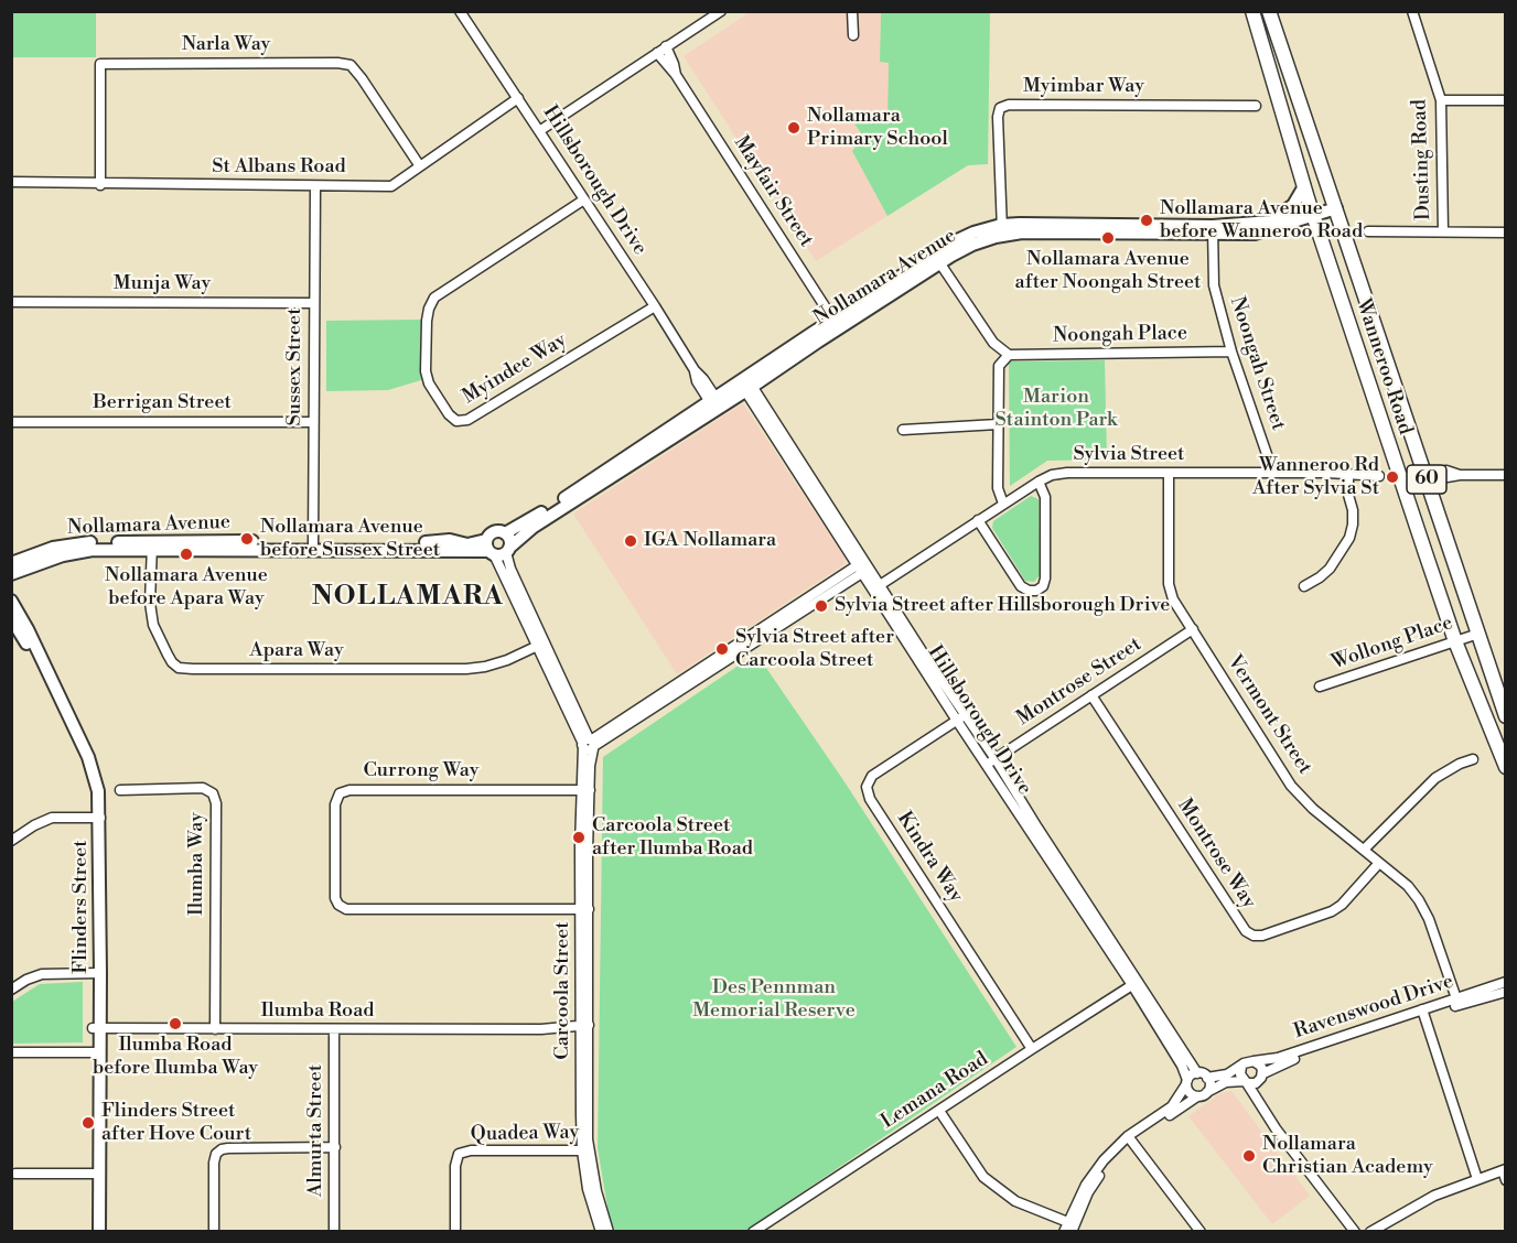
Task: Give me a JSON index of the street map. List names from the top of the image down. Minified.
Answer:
{"streets":{"highway":["Wanneroo Road","60"],"main road":["Nollamara Avenue","Flinders Street"],"street":["Narla Way","Myimbar Way","Dusting Road","St Albans Road","Hillsborough Drive","Mayfair Street","Munja Way","Noongah Place","Noongah Street","Sussex Street","Myindee Way","Berrigan Street","Sylvia Street","Wollong Place","Apara Way","Montrose Street","Vermont Street","Currong Way","Montrose Way","Kindra Way","Ilumba Way","Carcoola Street","Ravenswood Drive","Ilumba Road","Lemana Road","Almurta Street","Quadea Way"]},"crossings":[["Narla Way","St Albans Road"],["Myimbar Way","Nollamara Avenue"],["St Albans Road","Hillsborough Drive"],["St Albans Road","Sussex Street"],["Hillsborough Drive","Nollamara Avenue"],["Hillsborough Drive","Myindee Way"],["Hillsborough Drive","Sylvia Street"],["Hillsborough Drive","Montrose Street"],["Hillsborough Drive","Kindra Way"],["Hillsborough Drive","Lemana Road"],["Mayfair Street","Nollamara Avenue"],["Nollamara Avenue","Noongah Street"],["Nollamara Avenue","Sussex Street"],["Nollamara Avenue","Wanneroo Road"],["Nollamara Avenue","Apara Way"],["Nollamara Avenue","Carcoola Street"],["Munja Way","Sussex Street"],["Noongah Place","Noongah Street"],["Noongah Street","Sylvia Street"],["Sussex Street","Berrigan Street"],["Wanneroo Road","Wollong Place"],["Sylvia Street","Vermont Street"],["Apara Way","Carcoola Street"],["Montrose Street","Vermont Street"],["Montrose Street","Montrose Way"],["Vermont Street","Montrose Way"],["Vermont Street","Ravenswood Drive"],["Currong Way","Carcoola Street"],["Kindra Way","Lemana Road"],["Ilumba Way","Ilumba Road"],["Flinders Street","Ilumba Road"],["Carcoola Street","Ilumba Road"],["Carcoola Street","Quadea Way"],["Ilumba Road","Almurta Street"]],"districts":["NOLLAMARA"],"parks":["Marion Stainton Park","Des Pennman Memorial Reserve"],"places":["Nollamara Primary School","Nollamara Avenue before Wanneroo Road","Nollamara Avenue after Noongah Street","Wanneroo Rd After Sylvia St","Nollamara Avenue before Sussex Street","IGA Nollamara","Nollamara Avenue before Apara Way","Sylvia Street after Hillsborough Drive","Sylvia Street after Carcoola Street","Carcoola Street after Ilumba Road","Ilumba Road before Ilumba Way","Flinders Street after Hove Court","Nollamara Christian Academy"]}
